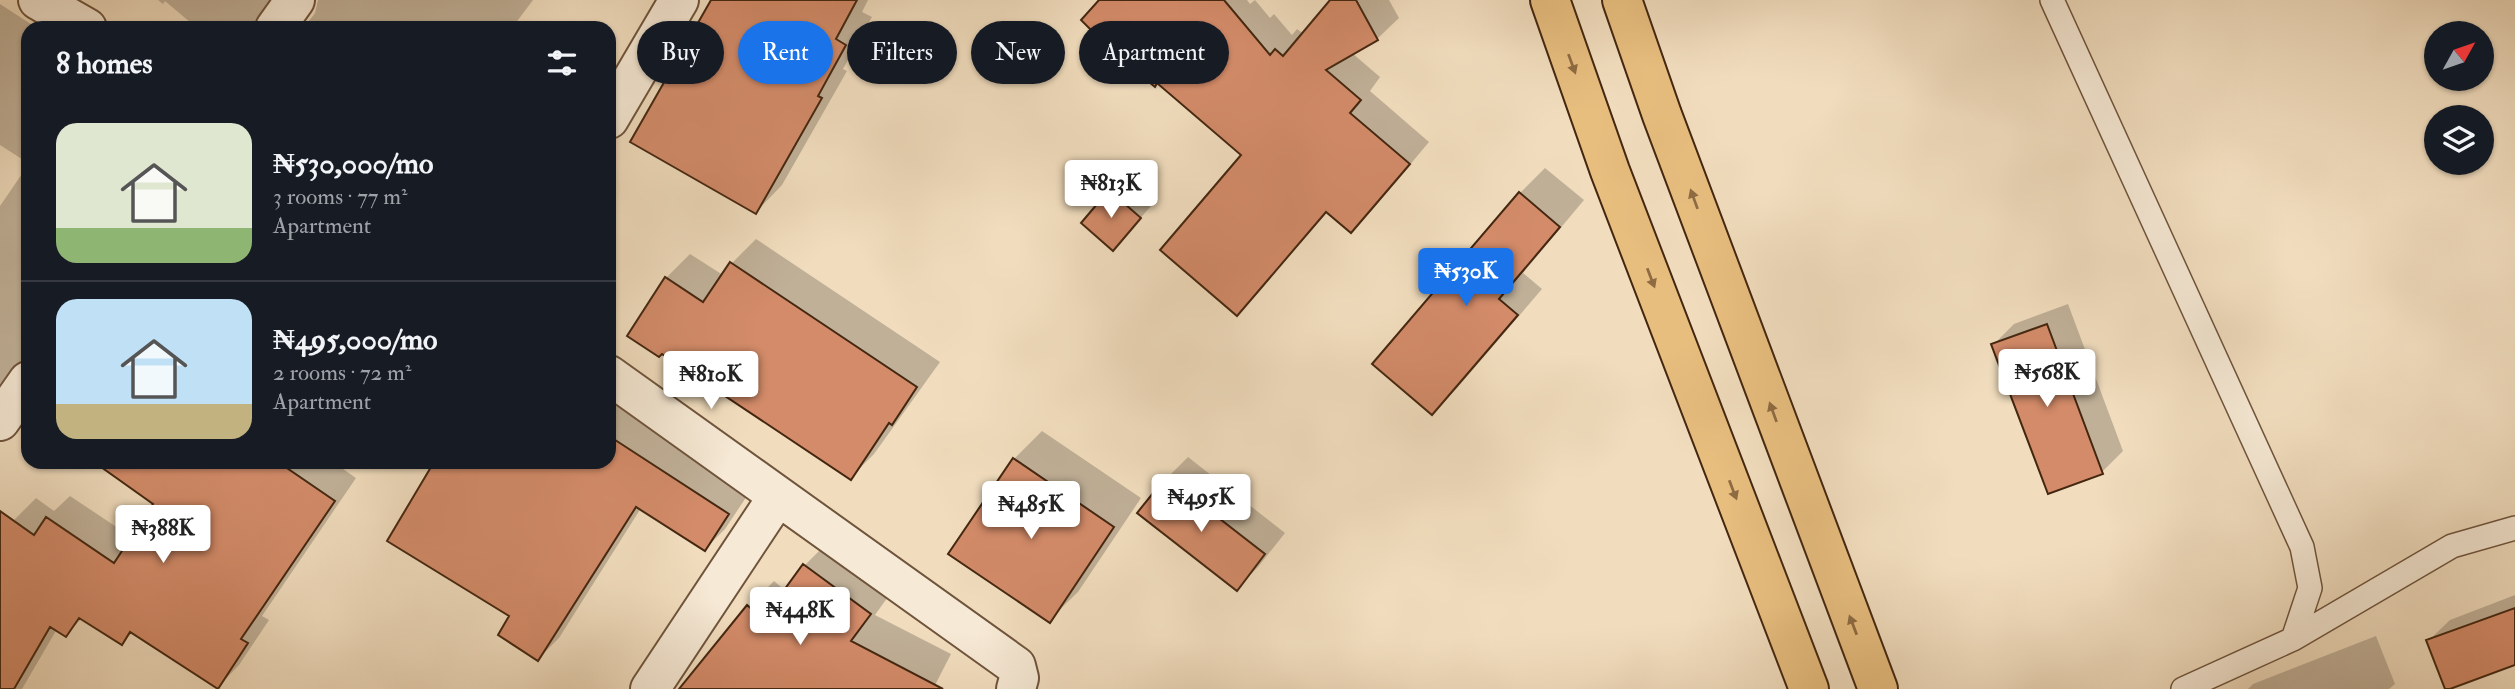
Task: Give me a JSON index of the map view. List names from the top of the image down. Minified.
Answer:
{"north":"top right","page":{"chip":["Buy","Rent","Filters","New","Apartment"],"heading":"8 homes","list":[{"name":"₦530,000/mo","note":"3 rooms · 77 m² · Apartment"},{"name":"₦495,000/mo","note":"2 rooms · 72 m² · Apartment"}],"price":["₦813K","₦530K","₦568K","₦810K","₦495K","₦485K","₦388K","₦448K"]}}
